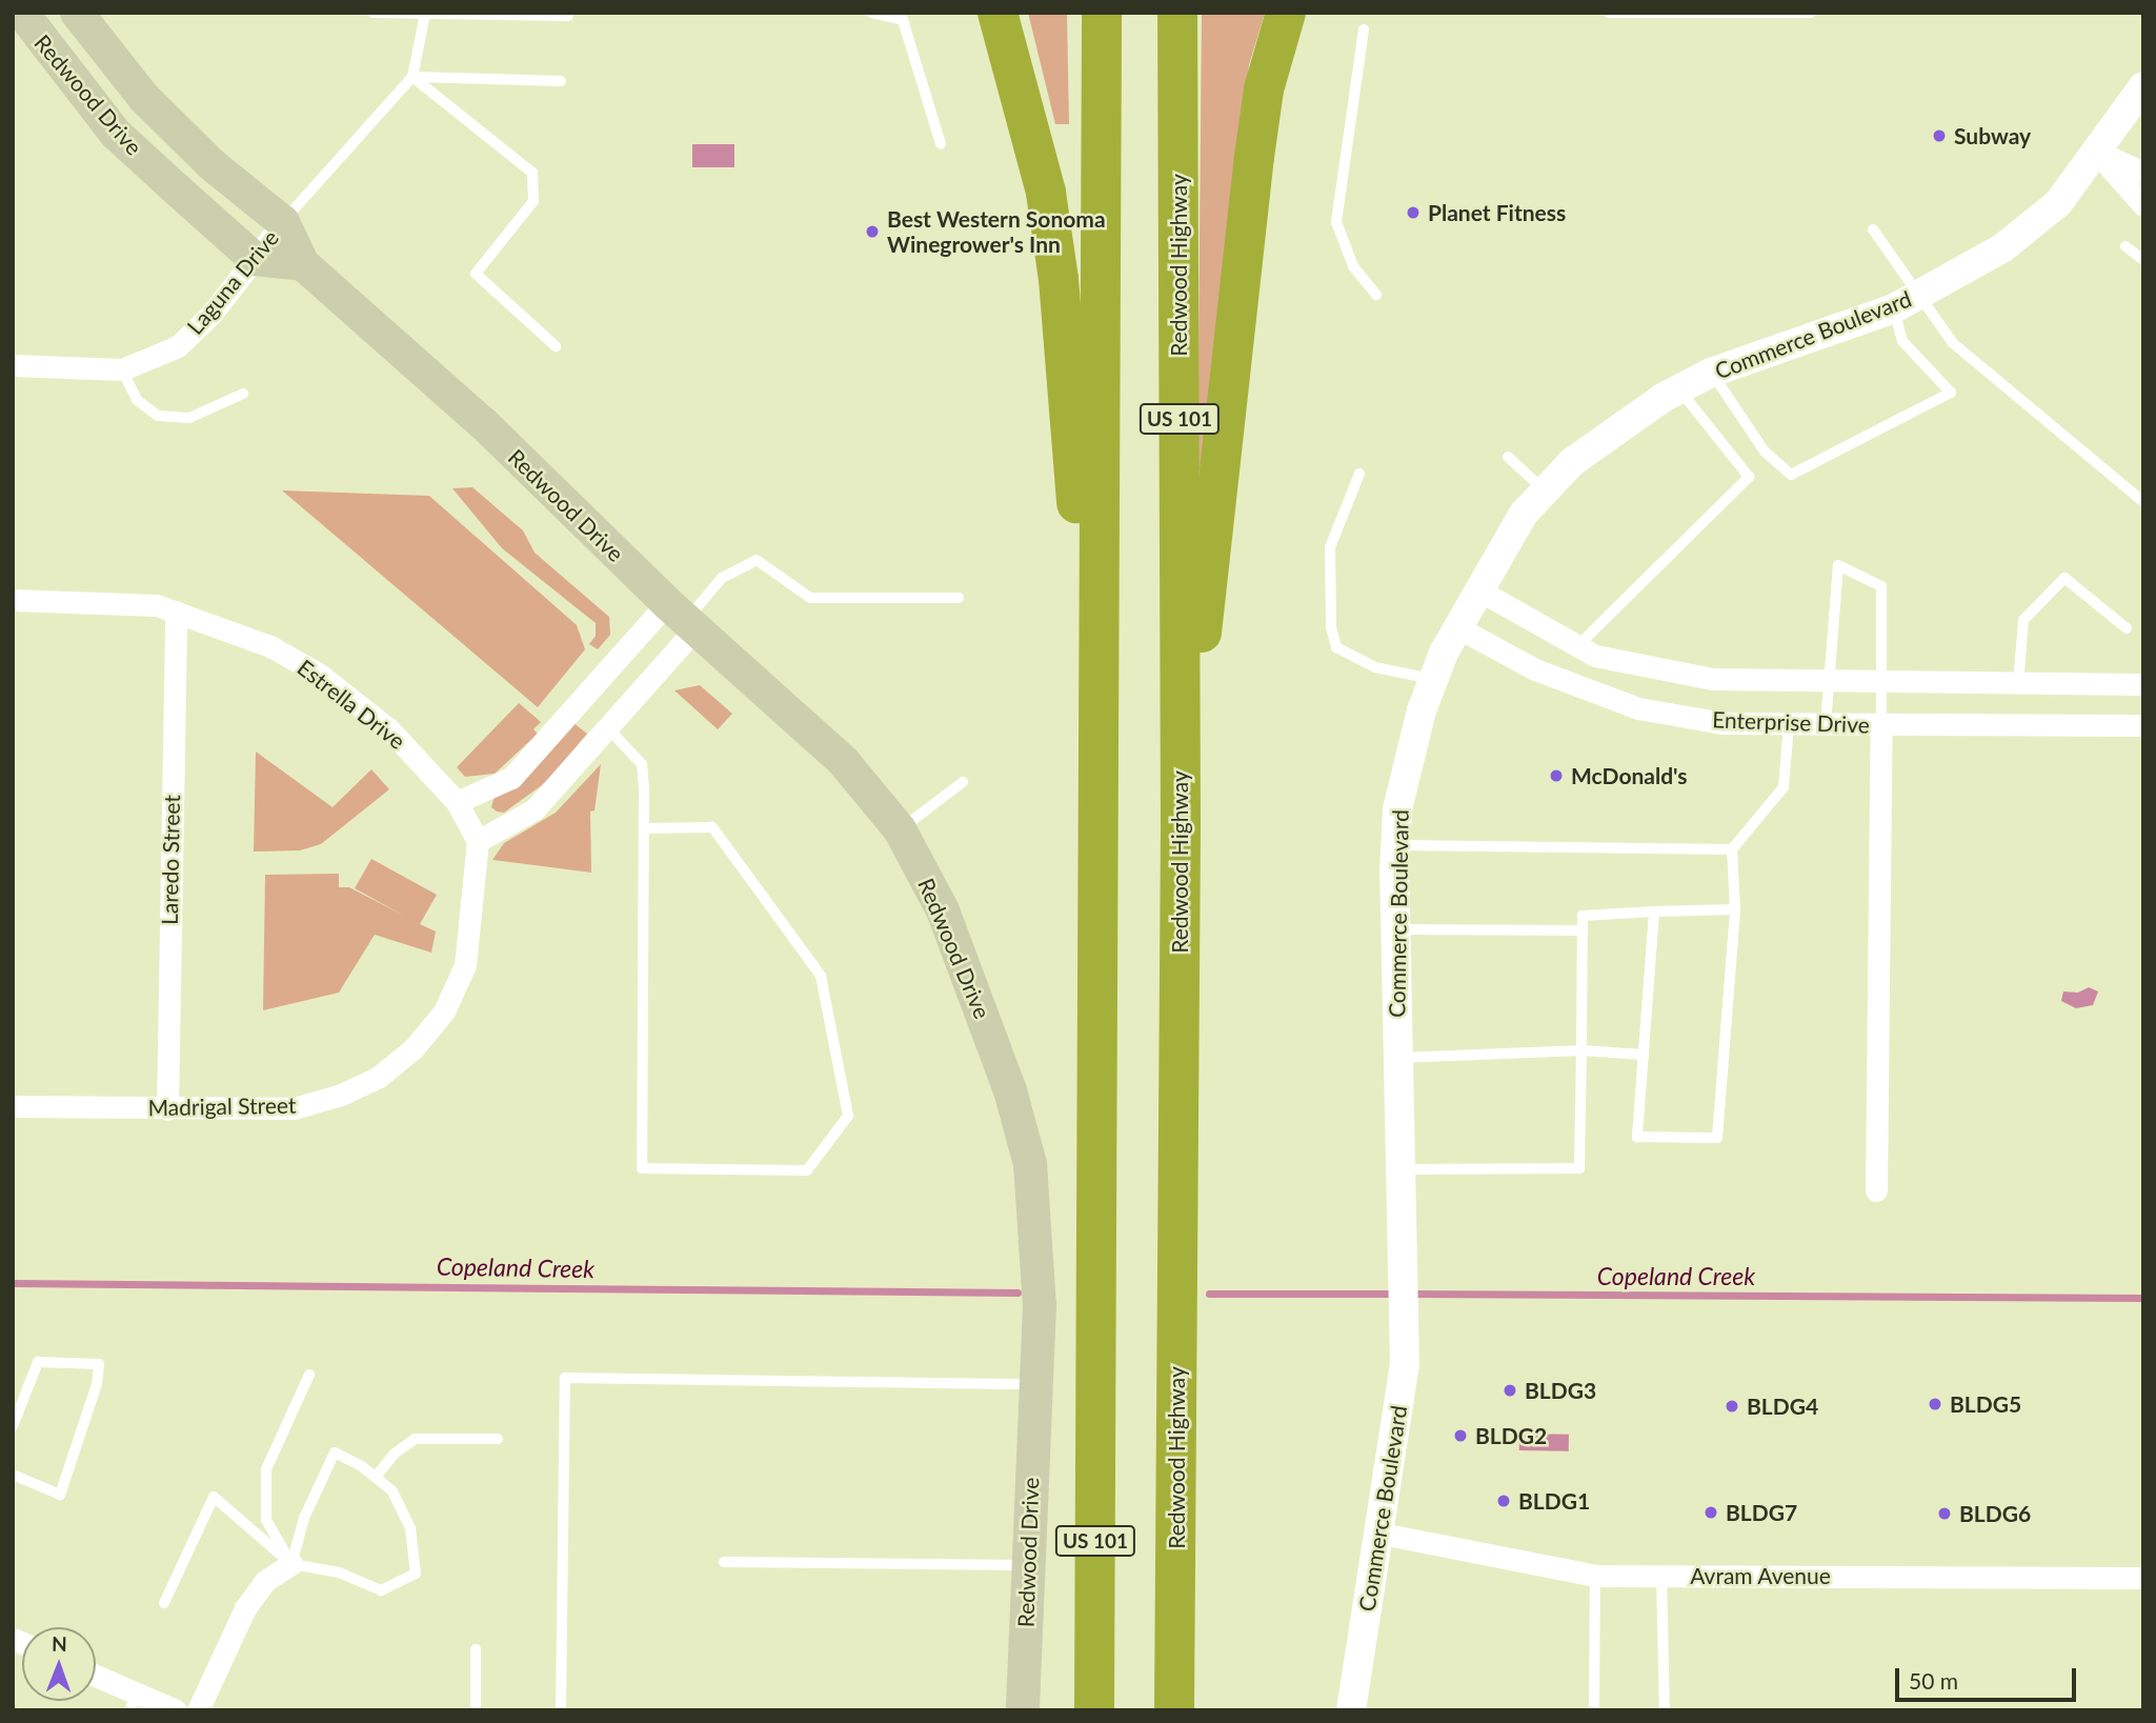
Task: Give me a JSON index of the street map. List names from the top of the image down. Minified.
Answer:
{"streets":{"highway":["Redwood Highway","US 101"],"main road":["Redwood Drive"],"street":["Laguna Drive","Commerce Boulevard","Estrella Drive","Enterprise Drive","Laredo Street","Madrigal Street","Avram Avenue"]},"crossings":[["Redwood Drive","Laguna Drive"],["Commerce Boulevard","Enterprise Drive"],["Commerce Boulevard","Avram Avenue"],["Estrella Drive","Laredo Street"],["Estrella Drive","Madrigal Street"],["Laredo Street","Madrigal Street"]],"water":["Copeland Creek"],"places":["Subway","Planet Fitness","Best Western Sonoma Winegrower's Inn","McDonald's","BLDG3","BLDG5","BLDG4","BLDG2","BLDG1","BLDG7","BLDG6"],"scale_bar":"50 m","north":"top"}
